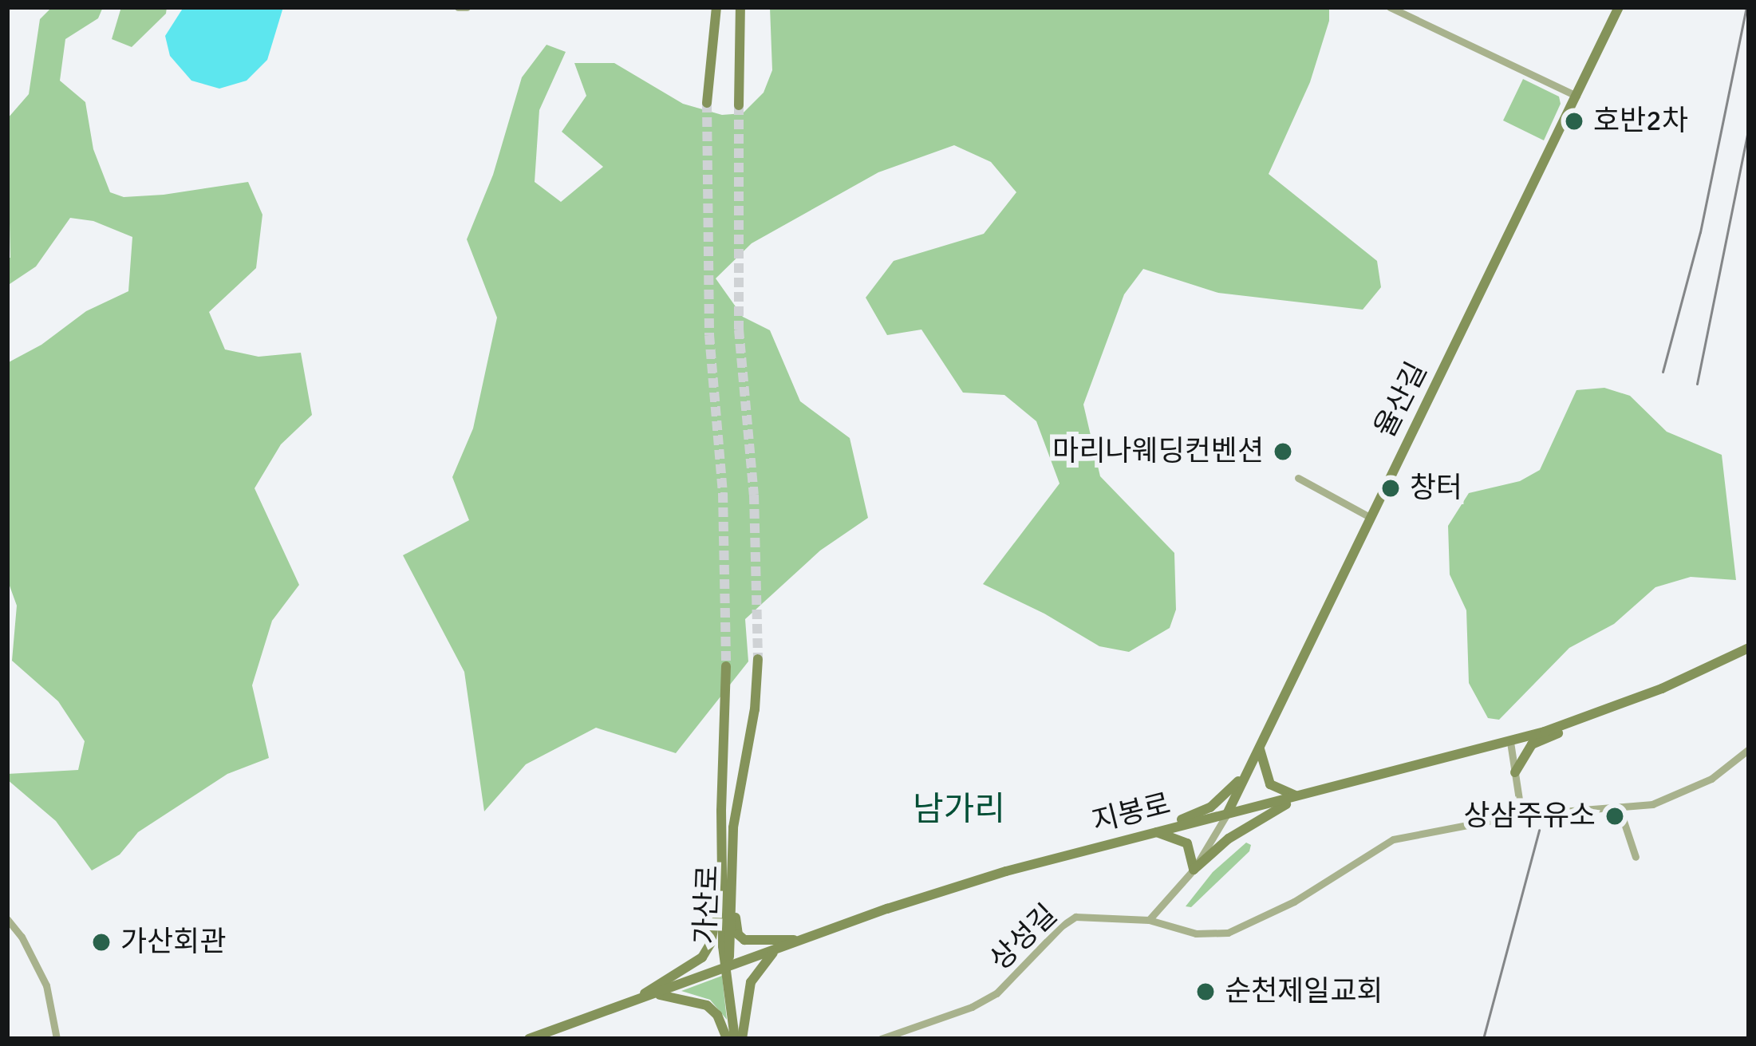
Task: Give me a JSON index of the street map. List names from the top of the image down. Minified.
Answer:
{"streets":{"main road":["율산길","지봉로","가산로"],"street":["상성길"]},"crossings":[["율산길","지봉로"],["지봉로","가산로"]],"districts":["남가리"],"places":["호반2차","마리나웨딩컨벤션","창터","상삼주유소","가산회관","순천제일교회"]}
